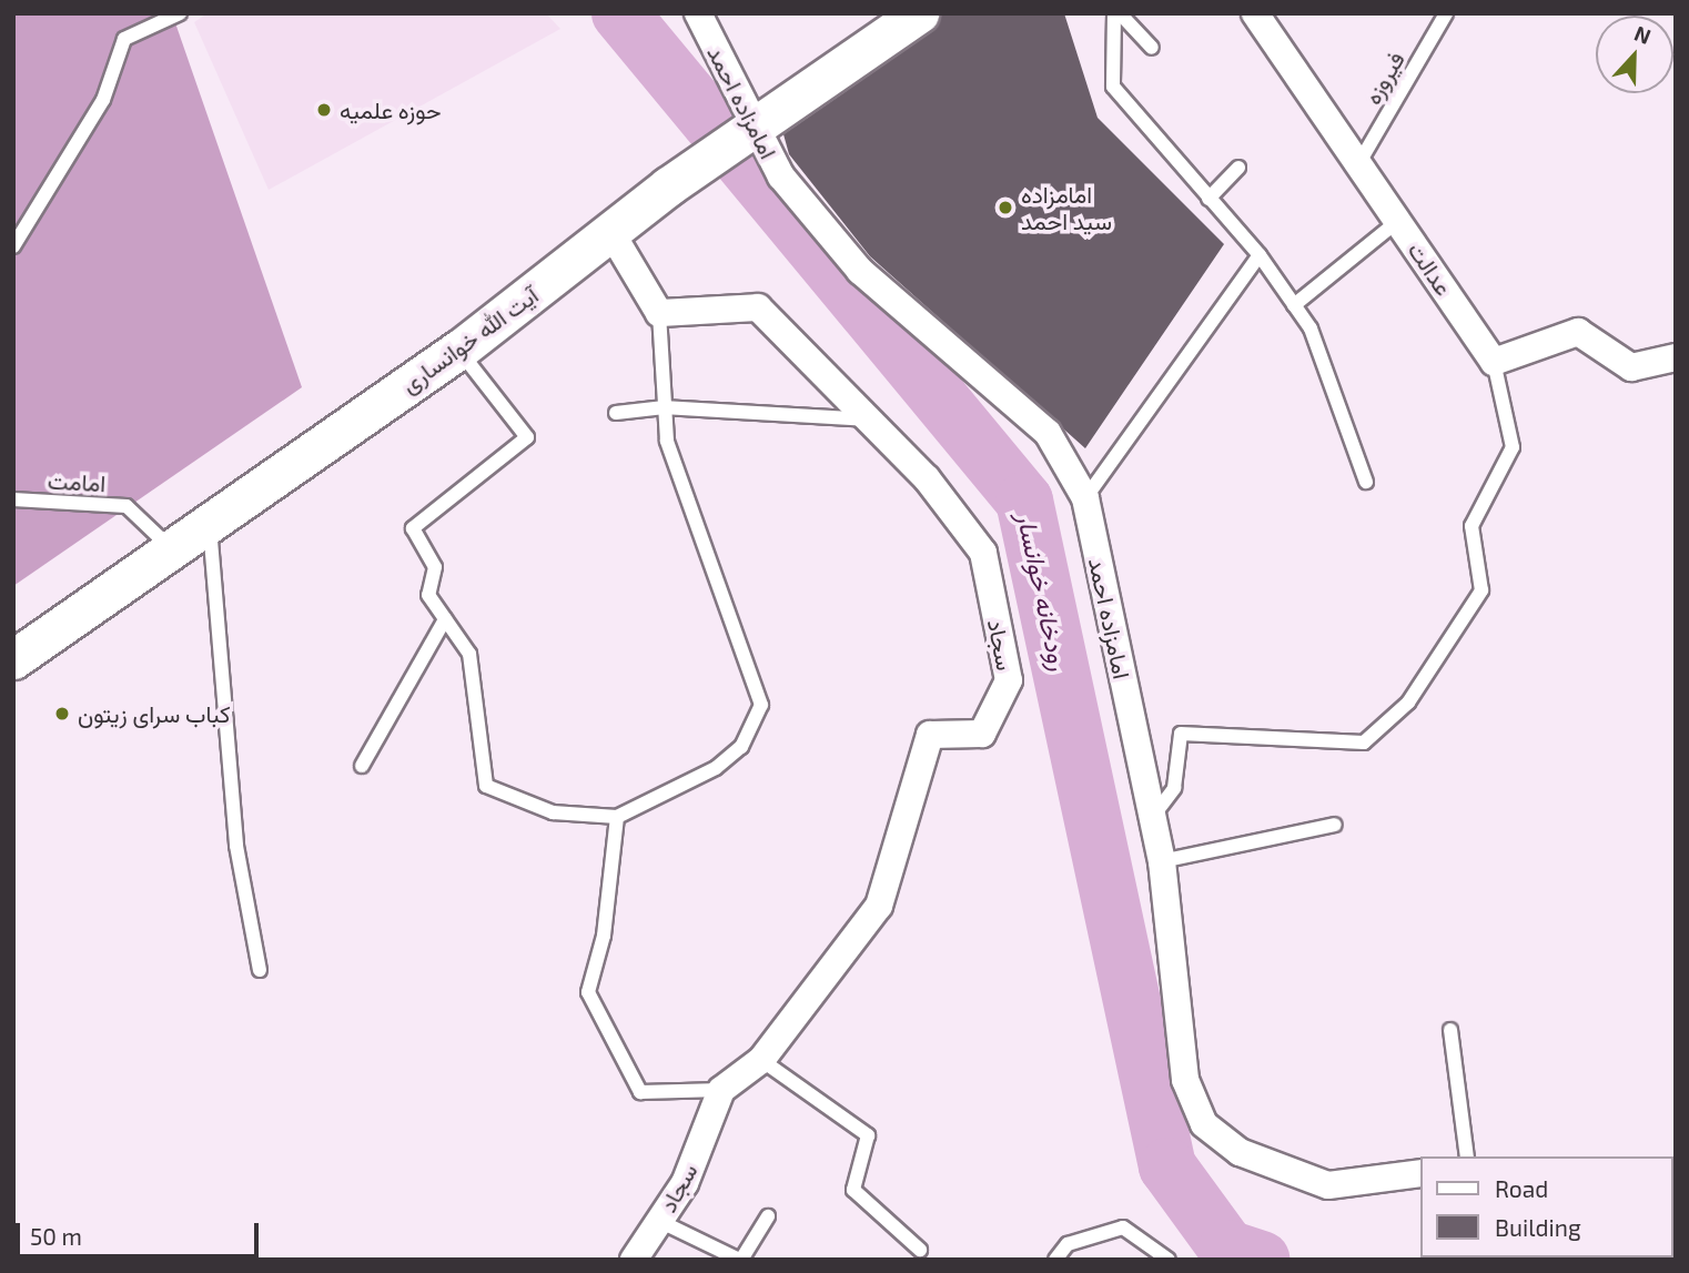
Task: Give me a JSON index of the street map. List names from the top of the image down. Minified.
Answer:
{"streets":{"main road":["آیت الله خوانساری"],"street":["امامزاده احمد","عدالت","سجاد"],"lane":["فیروزه","امامت"]},"crossings":[["فیروزه","عدالت"],["امامزاده احمد","آیت الله خوانساری"],["آیت الله خوانساری","امامت"]],"water":["رودخانه خوانسار"],"places":["حوزه علمیه","امامزاده سید احمد","کباب سرای زیتون"],"legend":["Road","Building"],"scale_bar":"50 m","north":"top"}
